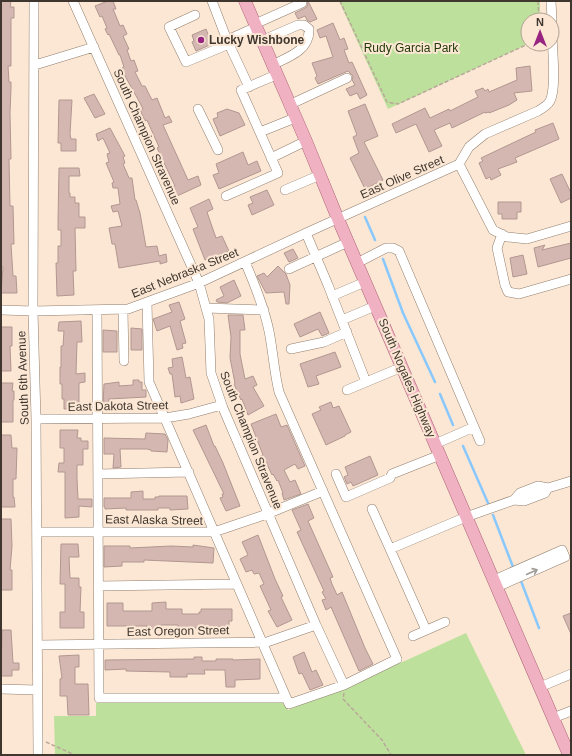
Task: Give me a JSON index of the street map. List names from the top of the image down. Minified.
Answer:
{"streets":{"main road":["South Nogales Highway"],"street":["South Champion Stravenue","East Olive Street","East Nebraska Street","South 6th Avenue","East Dakota Street","East Alaska Street","East Oregon Street"]},"crossings":[["South Champion Stravenue","East Nebraska Street"],["South Champion Stravenue","East Dakota Street"],["South Champion Stravenue","East Alaska Street"],["South Champion Stravenue","East Oregon Street"],["East Olive Street","East Nebraska Street"],["East Olive Street","South Nogales Highway"],["East Nebraska Street","South 6th Avenue"],["East Nebraska Street","South Nogales Highway"],["South 6th Avenue","East Dakota Street"],["South 6th Avenue","East Alaska Street"],["South 6th Avenue","East Oregon Street"]],"parks":["Rudy Garcia Park"],"places":["Lucky Wishbone"],"north":"top"}
